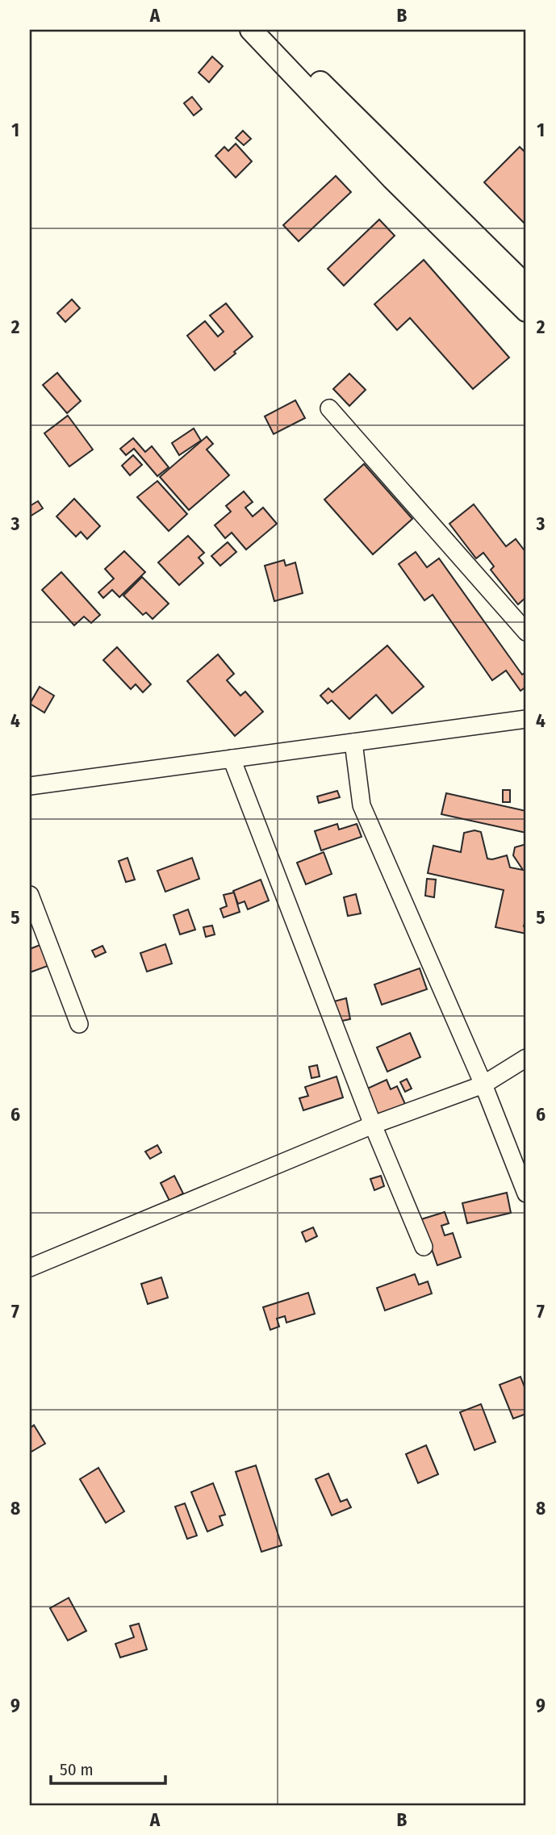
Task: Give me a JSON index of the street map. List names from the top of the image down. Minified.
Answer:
{"scale_bar":"50 m","grid":{"columns":["A","B"],"rows":["1","2","3","4","5","6","7","8","9"]}}
